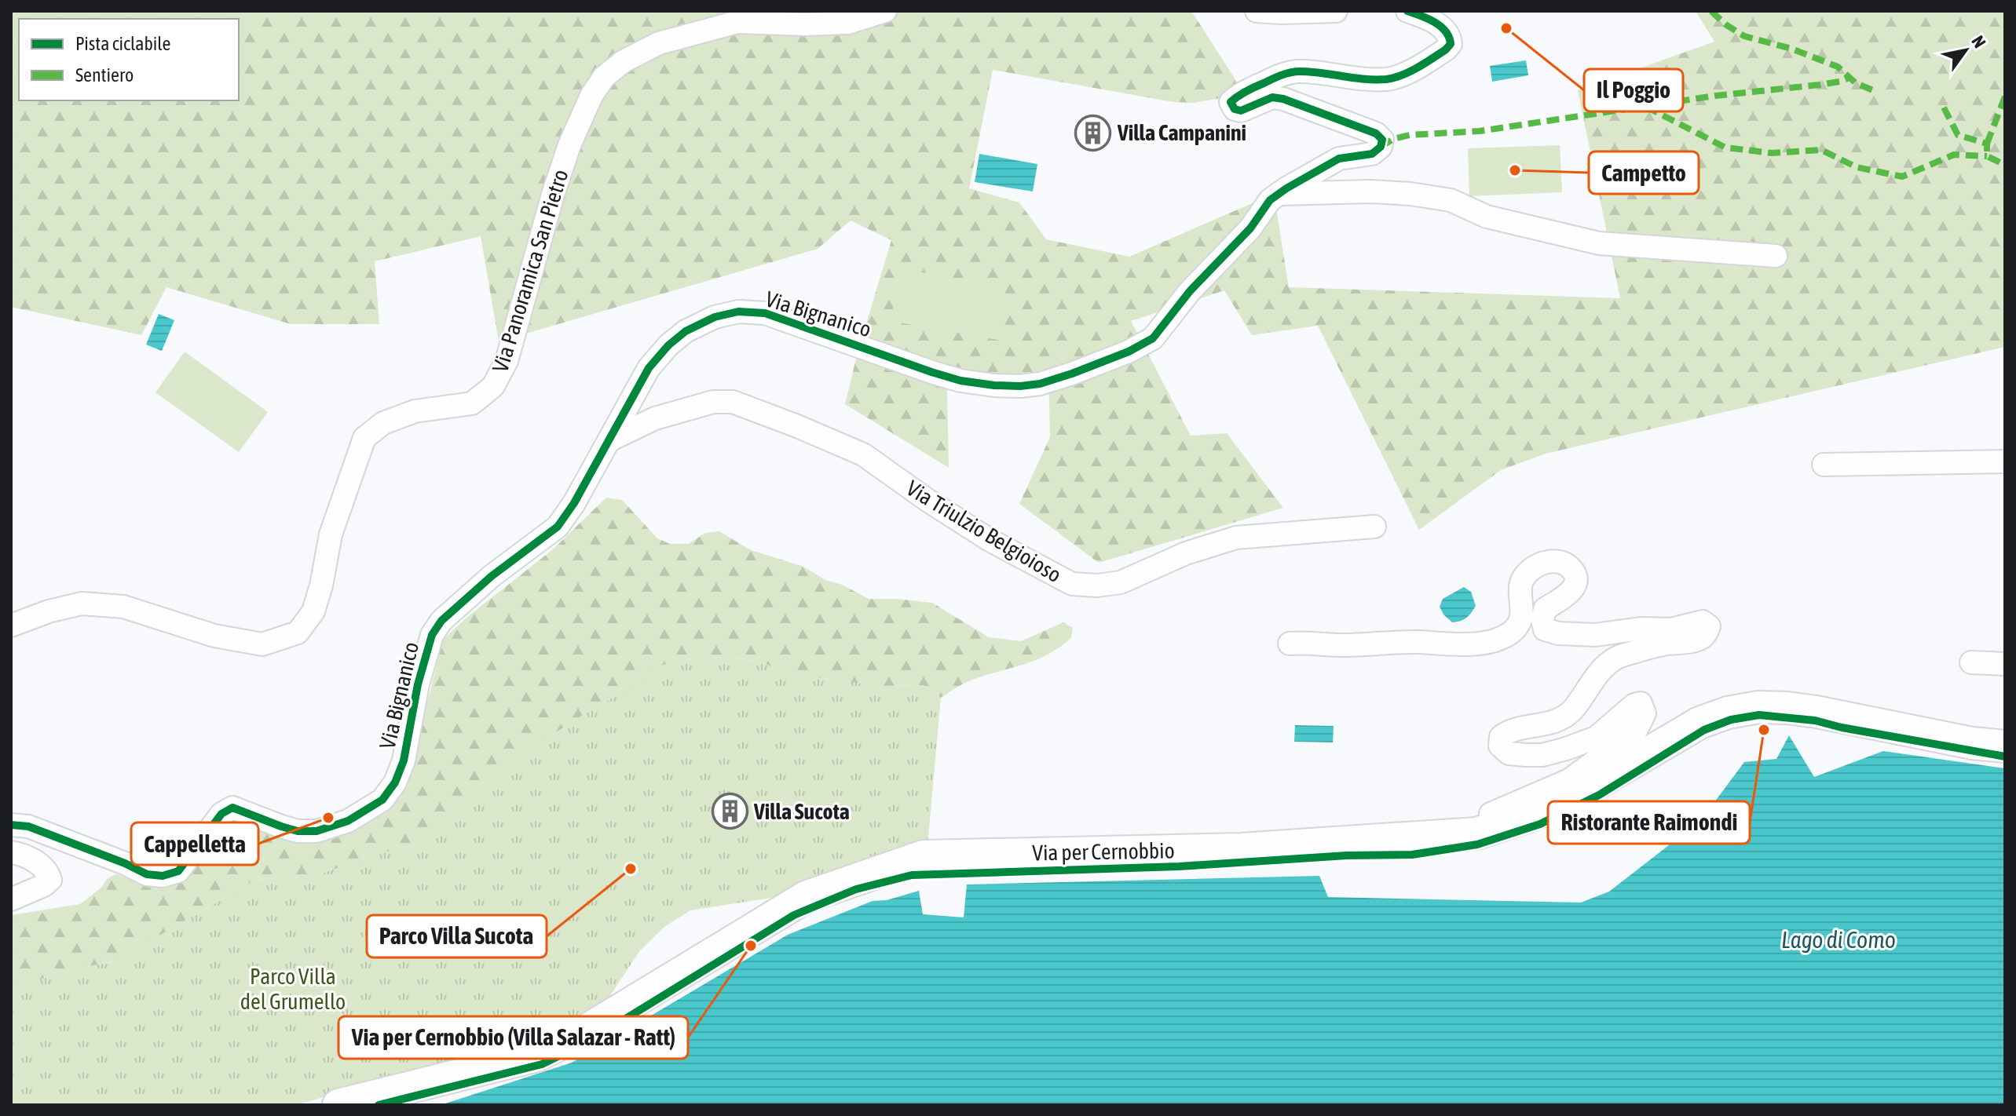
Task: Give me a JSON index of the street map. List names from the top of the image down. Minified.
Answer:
{"streets":{"main road":["Via per Cernobbio"],"street":["Via Panoramica San Pietro","Via Bignanico","Via Triulzio Belgioioso"]},"crossings":[["Via Bignanico","Via Triulzio Belgioioso"]],"water":["Lago di Como"],"parks":["Parco Villa del Grumello"],"places":{"other":["Il Poggio","Campetto","Ristorante Raimondi","Cappelletta","Parco Villa Sucota","Via per Cernobbio (Villa Salazar - Ratt)"],"building":["Villa Campanini","Villa Sucota"]},"legend":["Pista ciclabile","Sentiero"],"north":"top right"}
